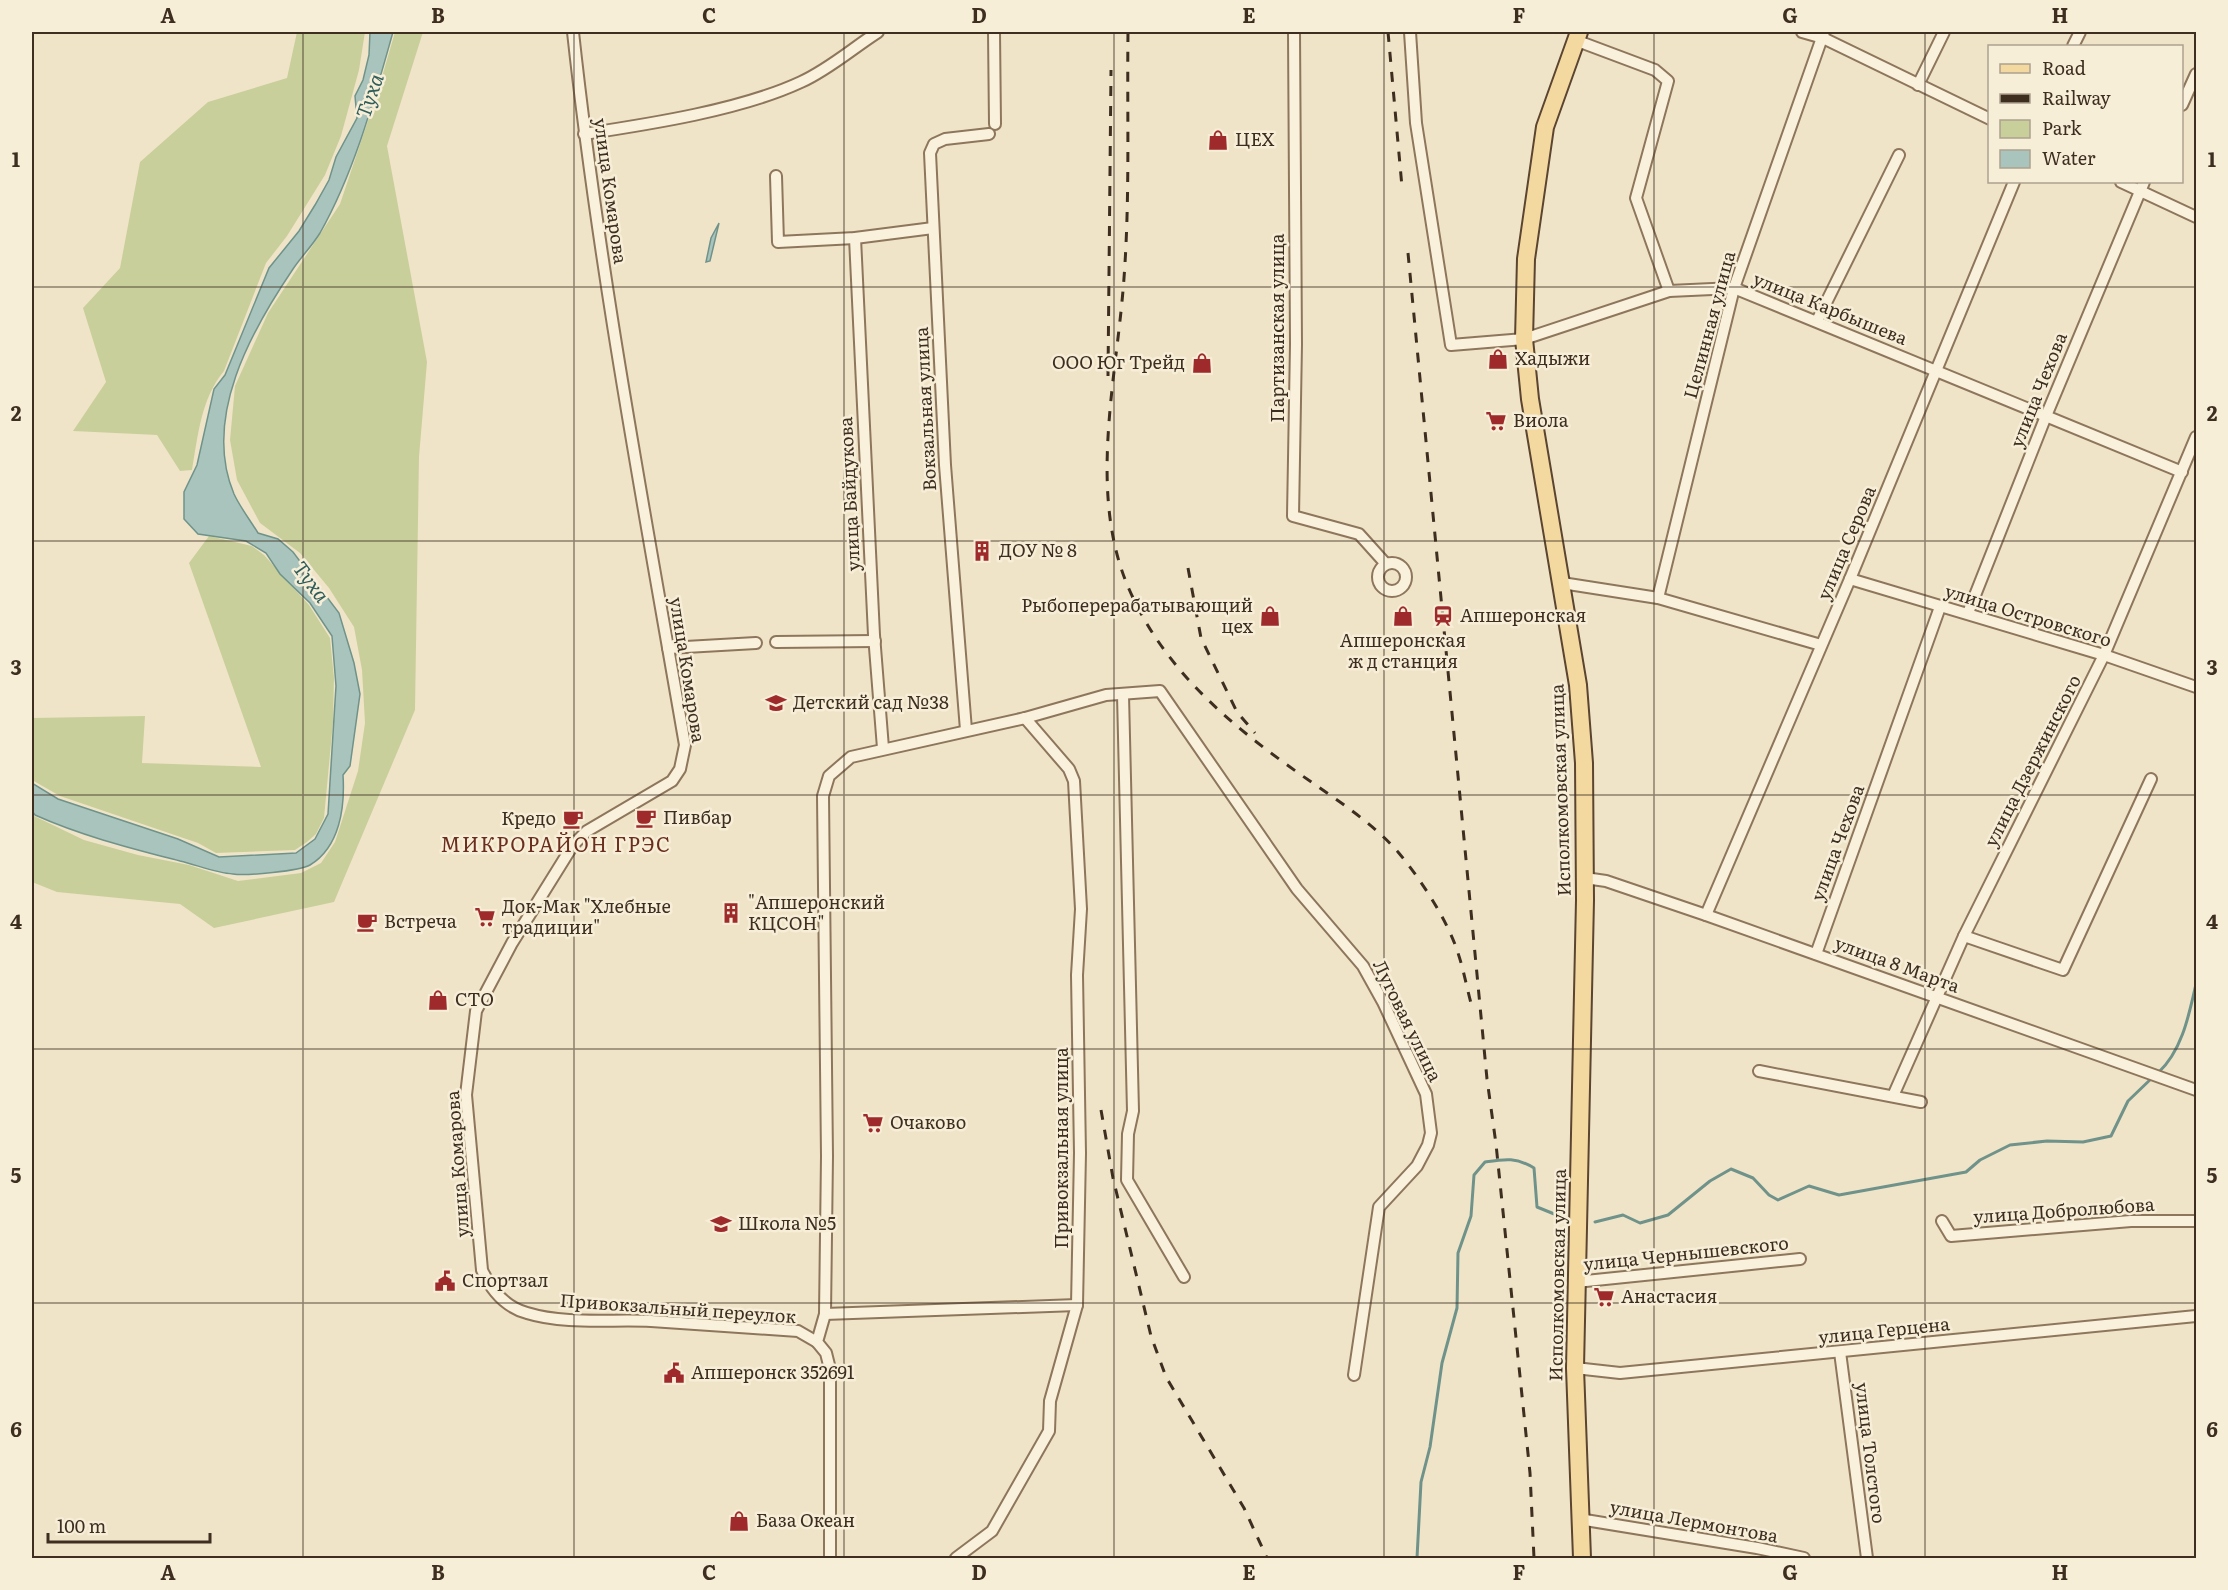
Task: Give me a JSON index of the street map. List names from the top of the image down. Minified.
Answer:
{"streets":{"main road":["Исполкомовская улица"],"street":["улица Комарова","улица Карбышева","Целинная улица","Партизанская улица","улица Чехова","Вокзальная улица","улица Байдукова","улица Серова","улица Островского","улица Дзержинского","улица 8 Марта","Луговая улица","Привокзальная улица","улица Добролюбова","улица Чернышевского","Привокзальный переулок","улица Герцена","улица Толстого","улица Лермонтова"]},"crossings":[["улица Комарова","Привокзальный переулок"],["улица Карбышева","Целинная улица"],["улица Карбышева","улица Чехова"],["улица Карбышева","улица Серова"],["улица Карбышева","улица Дзержинского"],["улица Карбышева","Исполкомовская улица"],["улица Чехова","улица Островского"],["улица Чехова","улица 8 Марта"],["улица Серова","улица Островского"],["улица Серова","улица 8 Марта"],["улица Островского","улица Дзержинского"],["улица Дзержинского","улица 8 Марта"],["Исполкомовская улица","улица 8 Марта"],["Исполкомовская улица","улица Чернышевского"],["Исполкомовская улица","улица Герцена"],["Исполкомовская улица","улица Лермонтова"],["улица Герцена","улица Толстого"]],"districts":["МИКРОРАЙОН ГРЭС"],"water":["Туха"],"places":{"shop":["ЦЕХ","Хадыжи","ООО Юг Трейд","Рыбоперерабатывающий цех","Апшеронская ж д станция","СТО","База Океан"],"supermarket":["Виола","Док-Мак \"Хлебные традиции\"","Очаково","Анастасия"],"building":["ДОУ № 8","\"Апшеронский КЦСОН\""],"station":["Апшеронская"],"school or university":["Детский сад №38","Школа №5"],"cafe":["Пивбар","Кредо","Встреча"],"public building":["Спортзал","Апшеронск 352691"]},"legend":["Road","Railway","Park","Water"],"scale_bar":"100 m","grid":{"columns":["A","B","C","D","E","F","G","H"],"rows":["1","2","3","4","5","6"]}}
